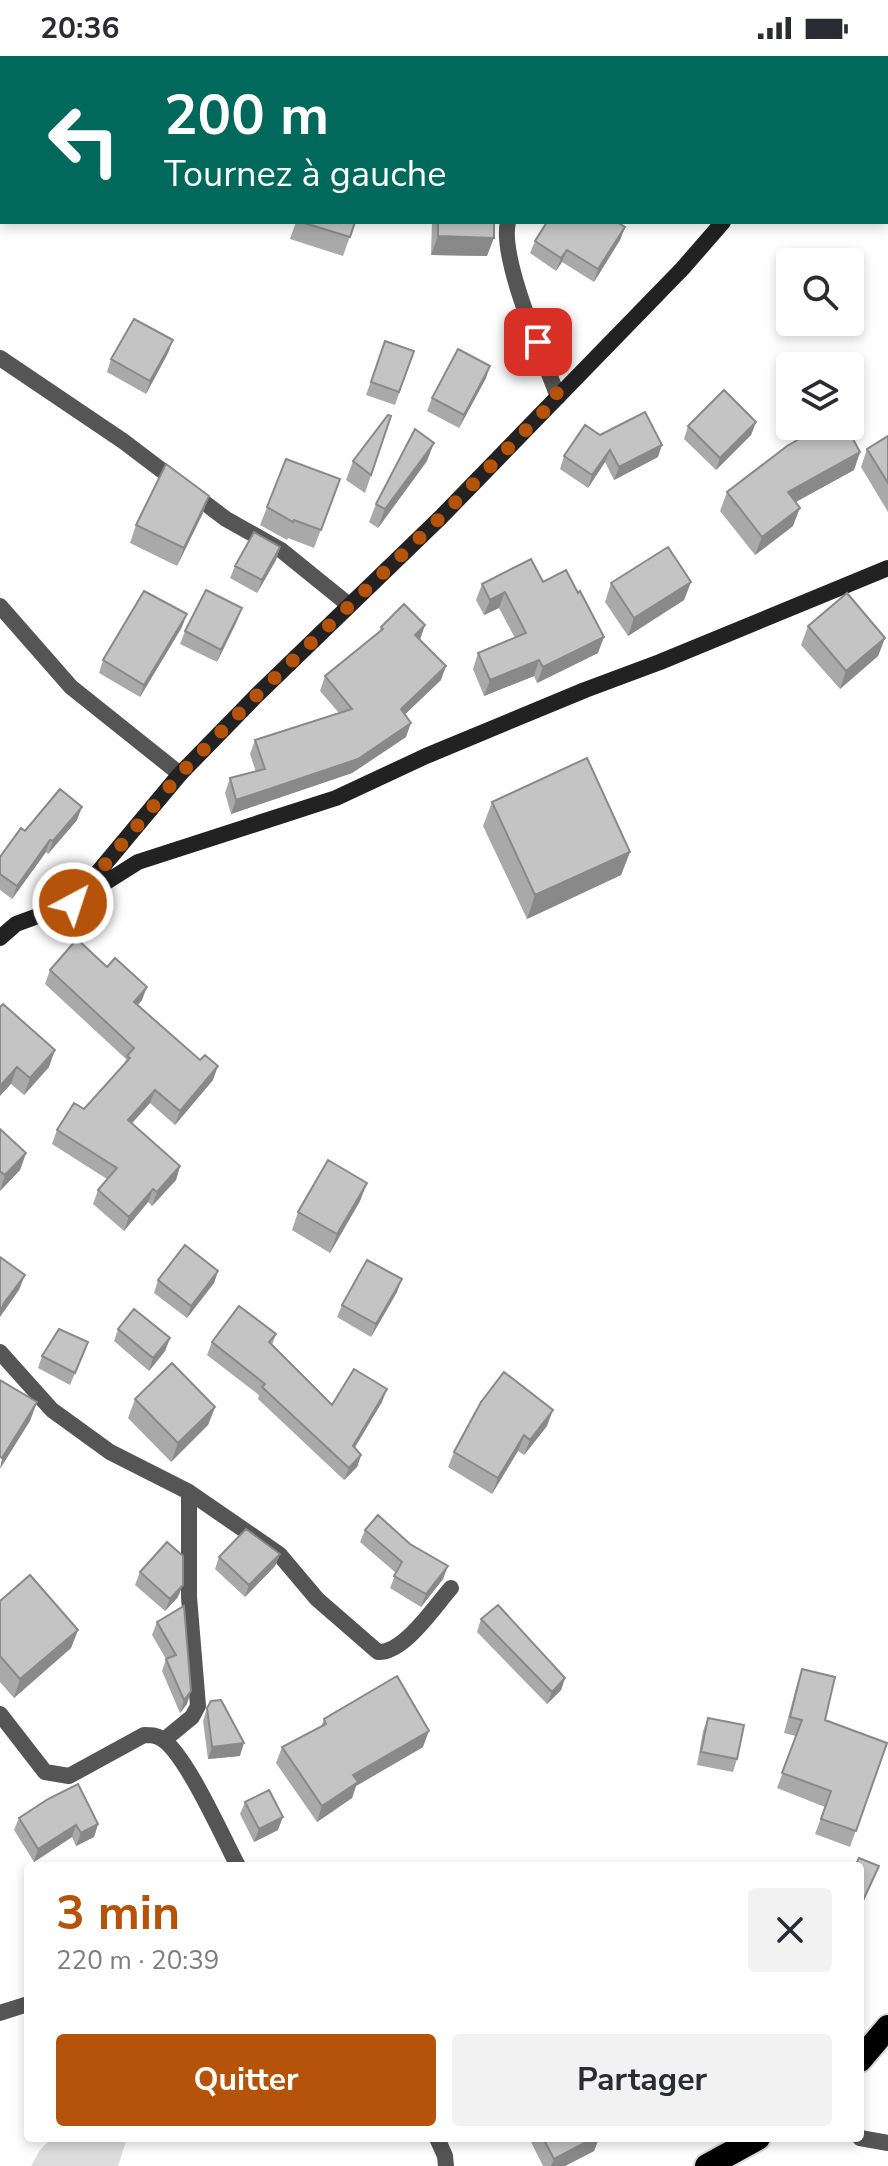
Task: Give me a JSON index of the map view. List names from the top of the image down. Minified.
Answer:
{"page":{"status":"20:36","turn":["200 m","Tournez à gauche"],"heading":["3 min","220 m · 20:39"],"buttons":["Quitter","Partager"]}}
